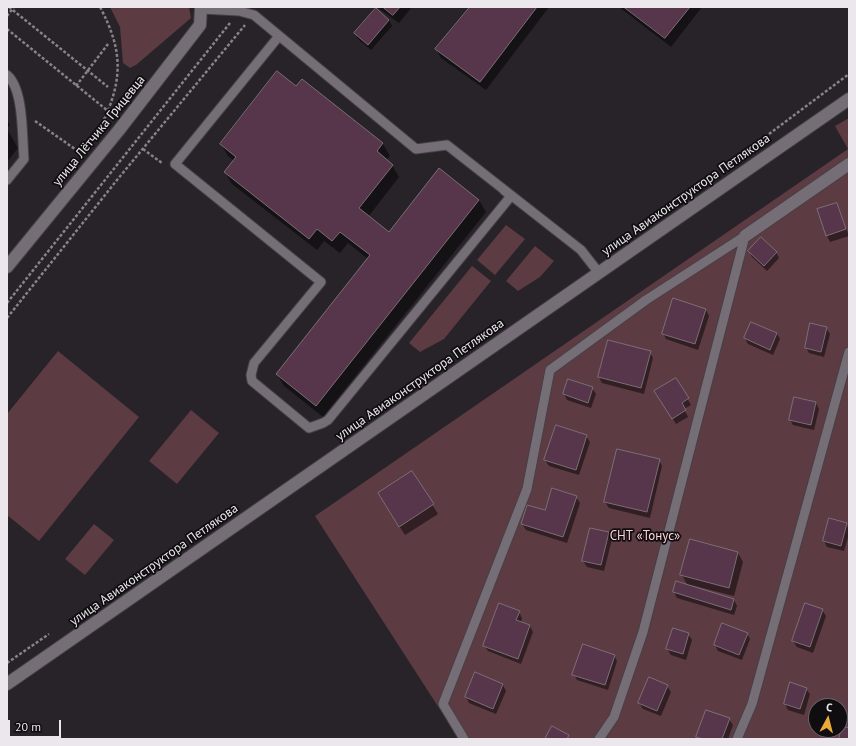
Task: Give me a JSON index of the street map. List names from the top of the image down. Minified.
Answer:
{"streets":{"street":["улица Лётчика Грицевца","улица Авиаконструктора Петлякова"]},"parks":["СНТ «Тонус»"],"scale_bar":"20 m","north":"top"}
